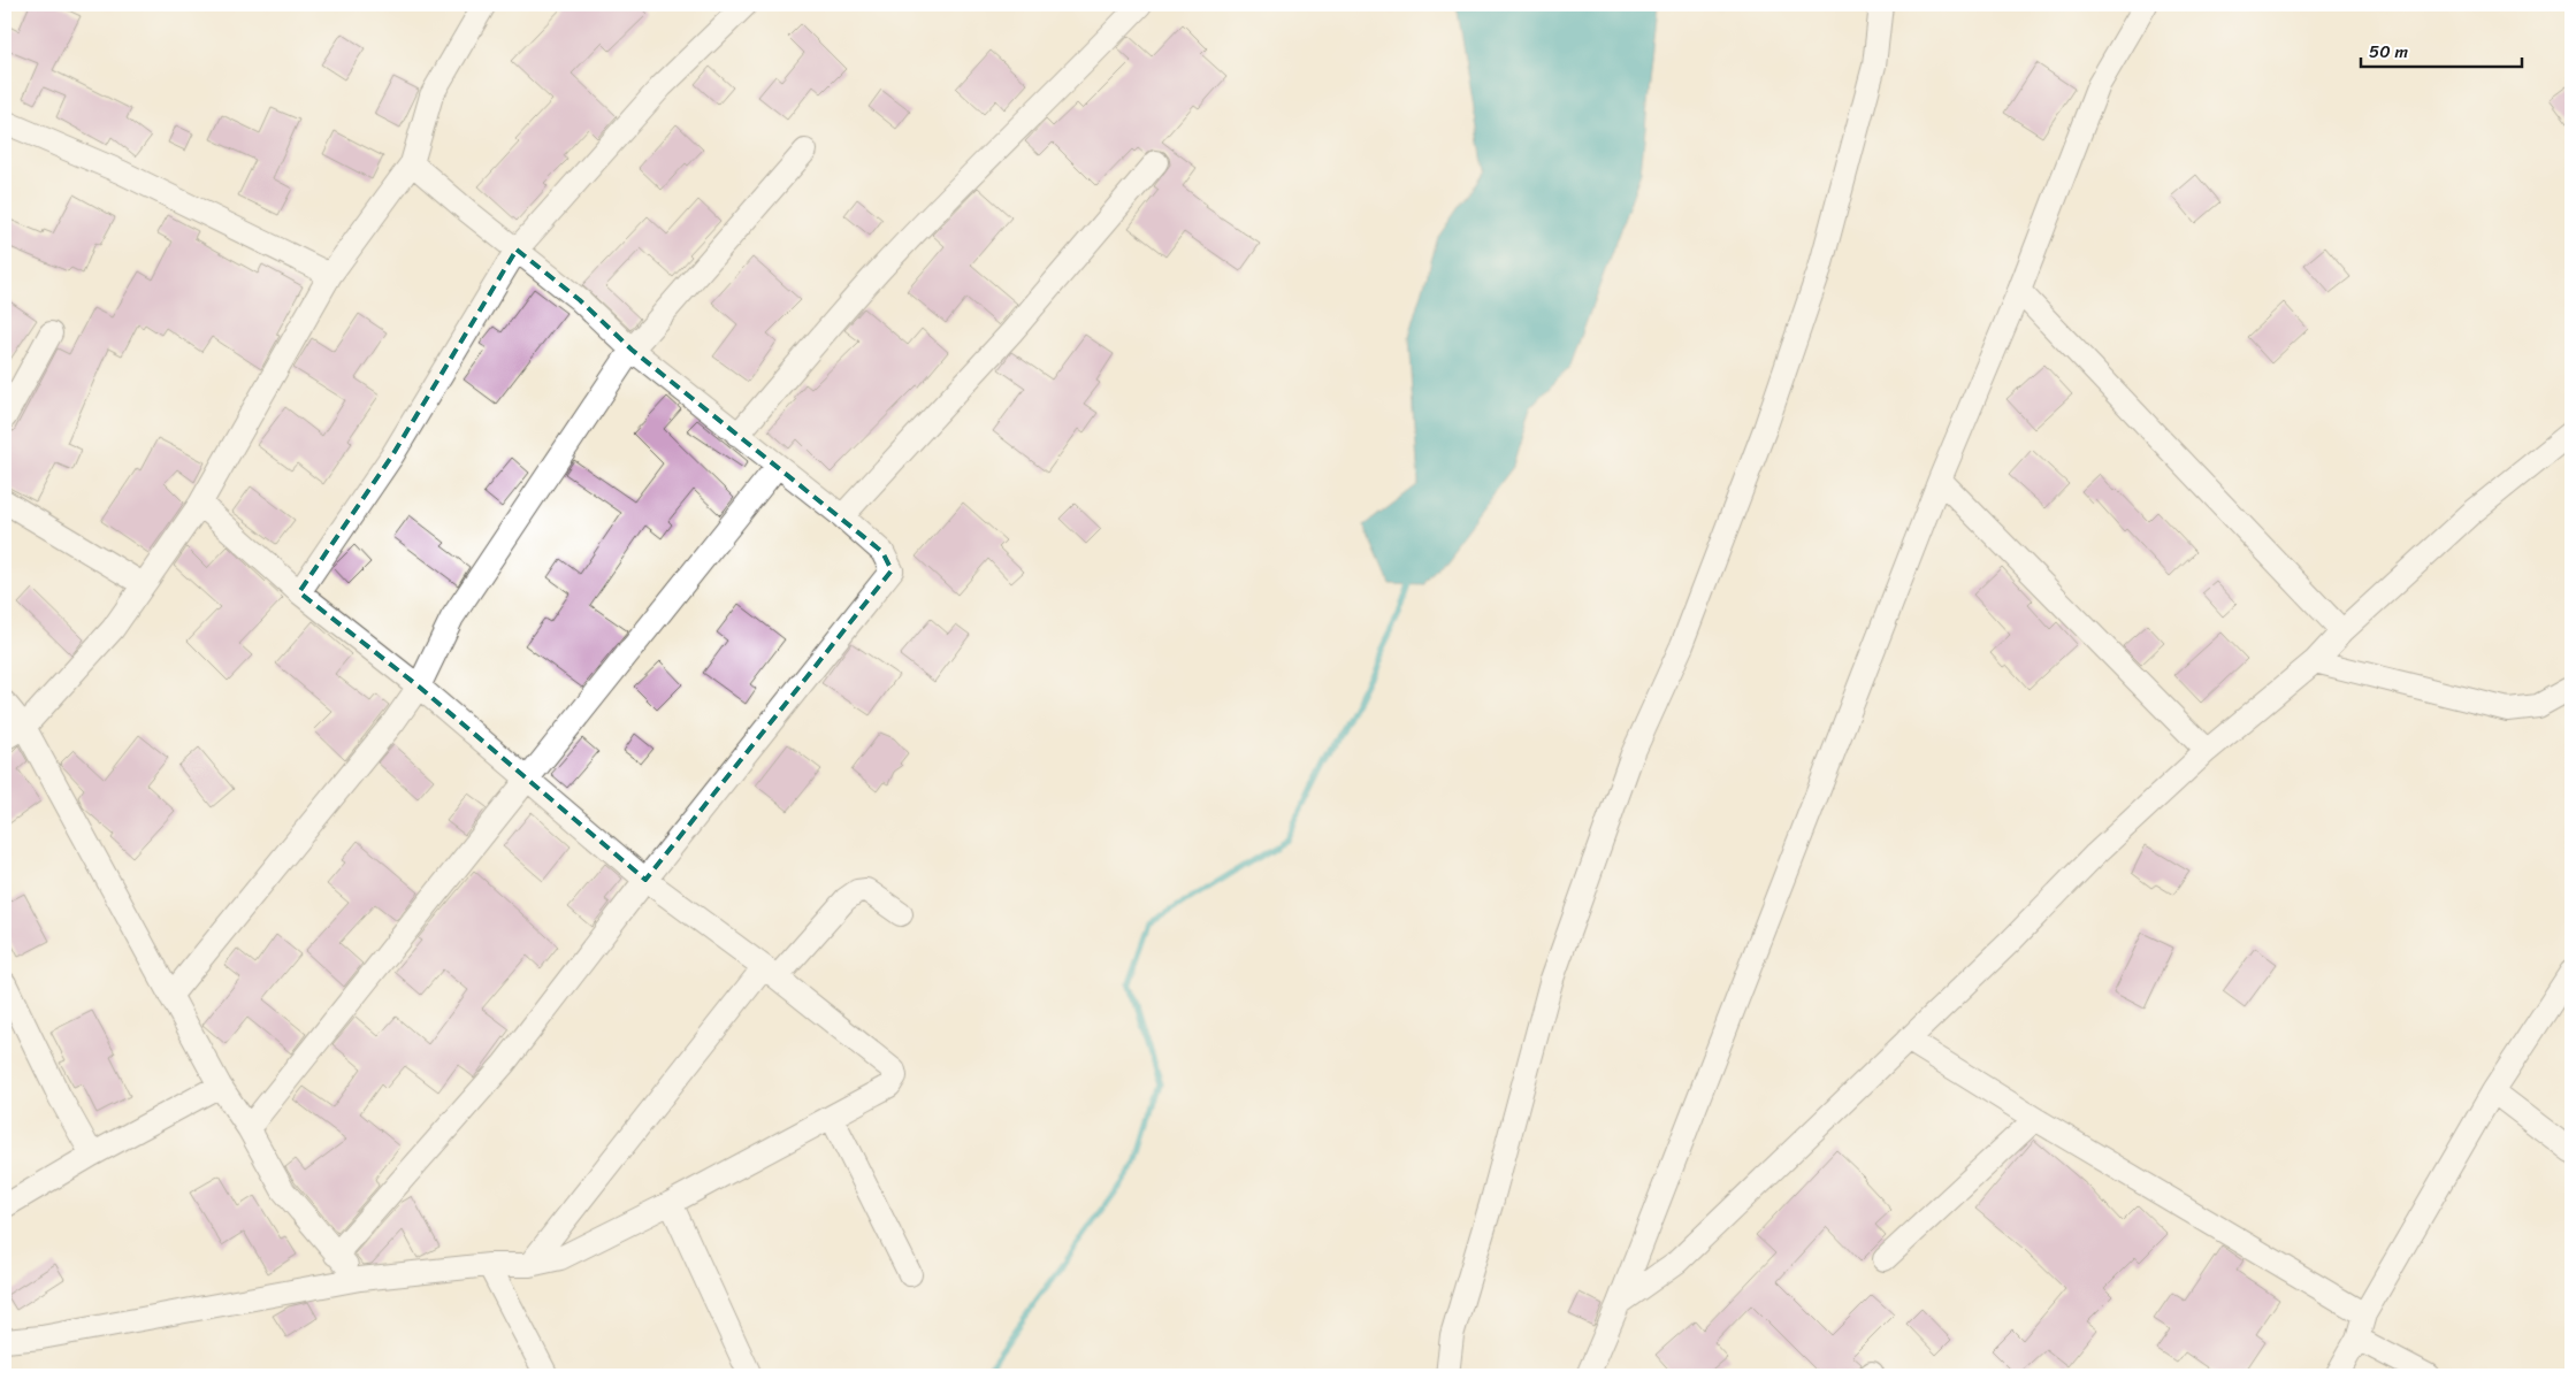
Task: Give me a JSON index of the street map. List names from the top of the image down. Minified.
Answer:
{"scale_bar":"50 m"}
